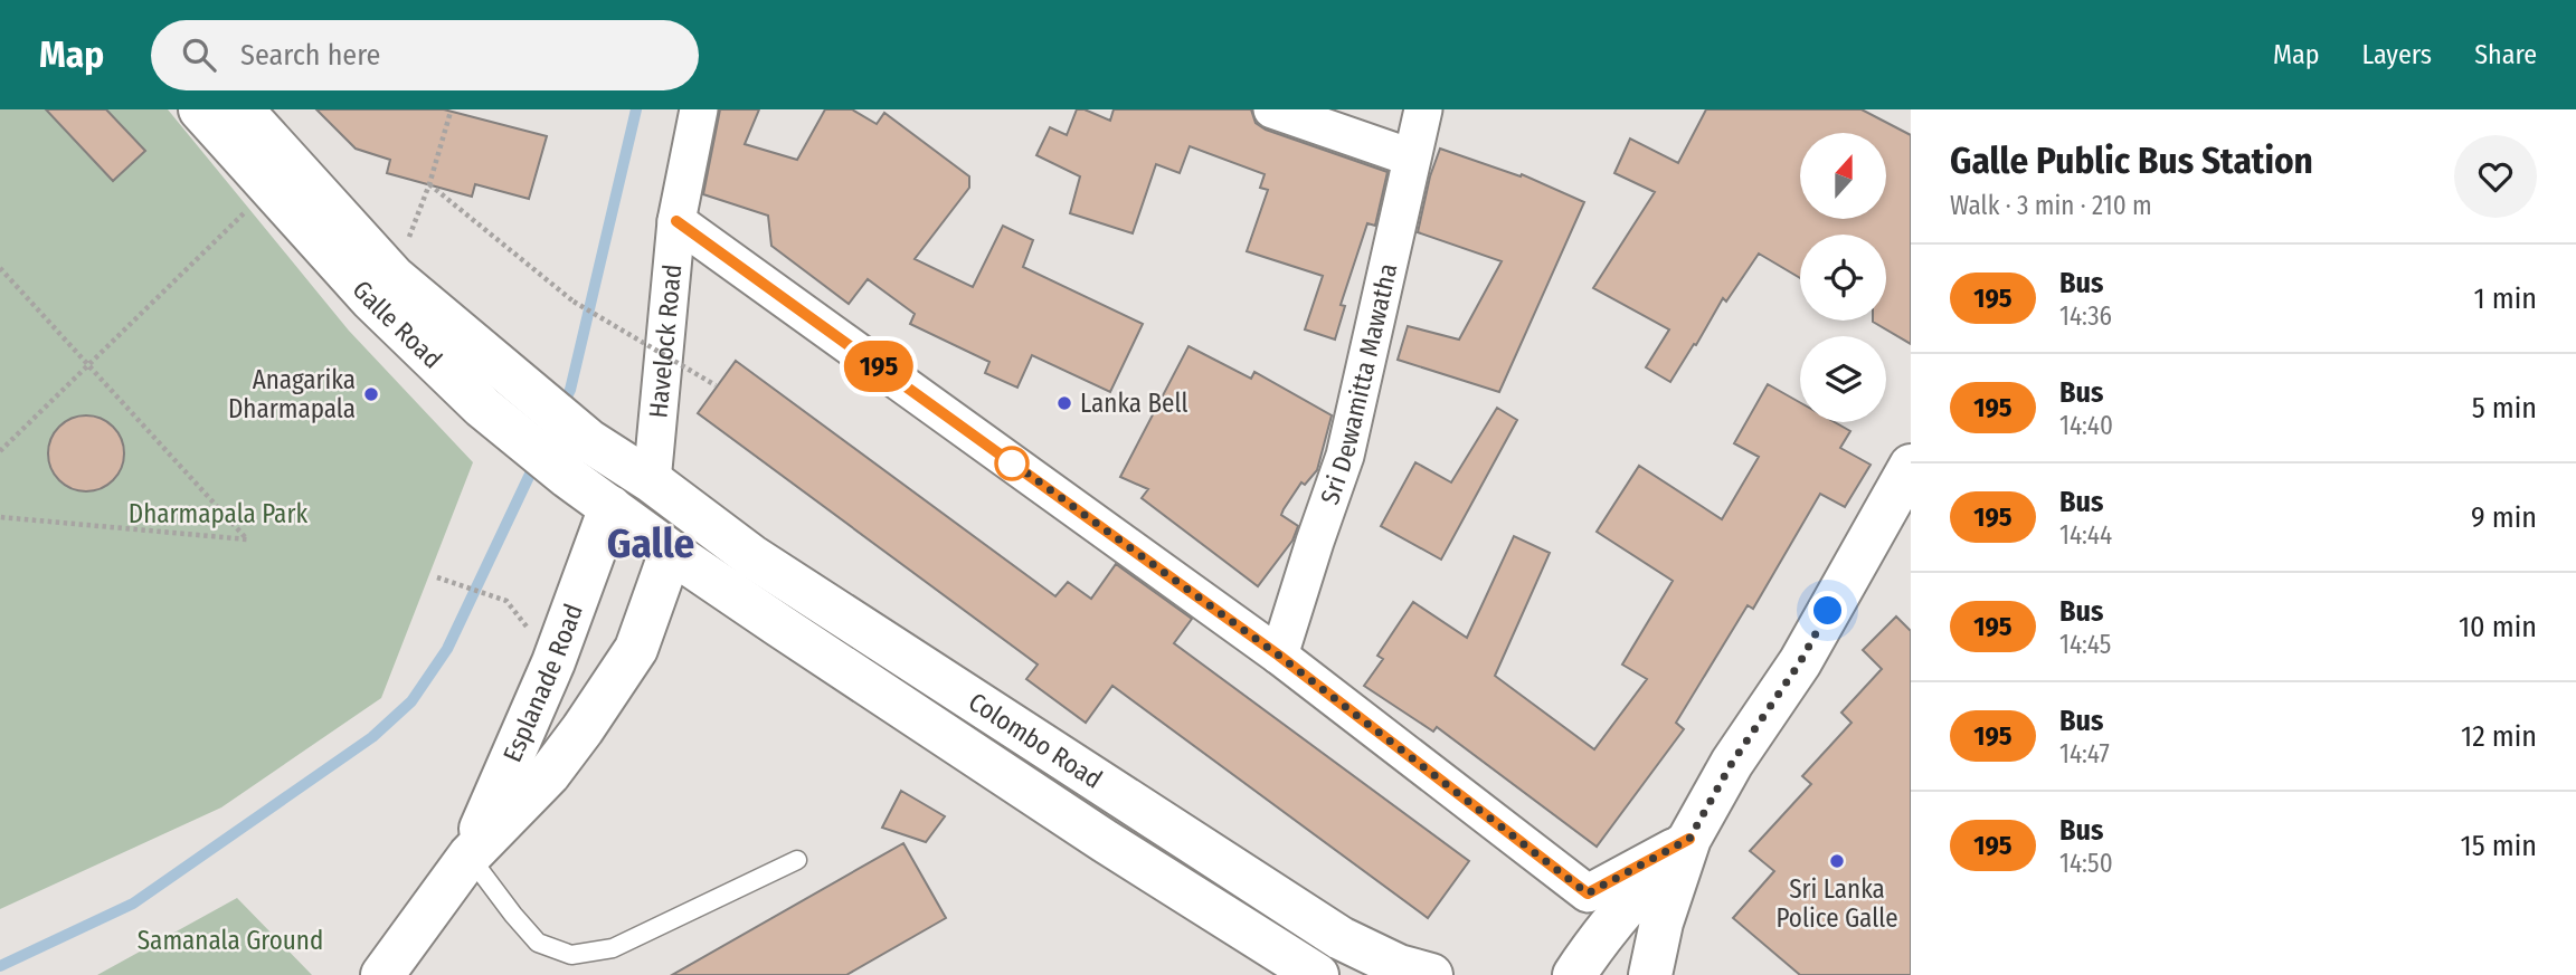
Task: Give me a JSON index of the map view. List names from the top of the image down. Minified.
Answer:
{"streets":{"main road":["Galle Road","Esplanade Road","Colombo Road"],"street":["Havelock Road","Sri Dewamitta Mawatha"]},"crossings":[["Galle Road","Havelock Road"],["Galle Road","Esplanade Road"],["Galle Road","Colombo Road"],["Havelock Road","Colombo Road"],["Esplanade Road","Colombo Road"]],"districts":["Galle"],"parks":["Dharmapala Park","Samanala Ground"],"places":["Anagarika Dharmapala","Lanka Bell","Sri Lanka Police Galle"],"lines":["bus line 195"],"north":"top","page":{"header":"Map","search":"Search here","nav":["Map","Layers","Share"],"on_map":"195","heading":["Galle Public Bus Station","Walk · 3 min · 210 m"],"list":[{"mark":"195","name":"Bus","note":"14:36","value":"1 min"},{"mark":"195","name":"Bus","note":"14:40","value":"5 min"},{"mark":"195","name":"Bus","note":"14:44","value":"9 min"},{"mark":"195","name":"Bus","note":"14:45","value":"10 min"},{"mark":"195","name":"Bus","note":"14:47","value":"12 min"},{"mark":"195","name":"Bus","note":"14:50","value":"15 min"}]}}
